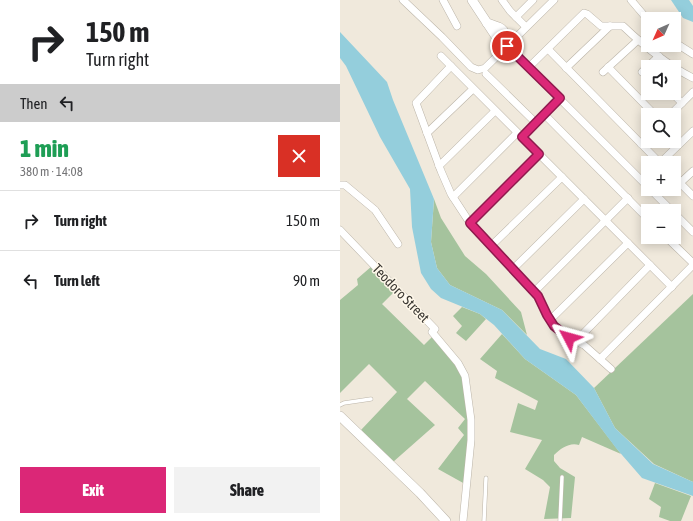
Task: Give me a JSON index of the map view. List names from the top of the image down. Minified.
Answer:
{"streets":{"street":["Teodoro Street"]},"north":"bottom left","page":{"turn":["150 m","Turn right"],"map_buttons":["+","−"],"then":"Then","heading":["1 min","380 m · 14:08"],"list":[{"name":"Turn right","value":"150 m"},{"name":"Turn left","value":"90 m"}],"buttons":["Exit","Share"]}}
